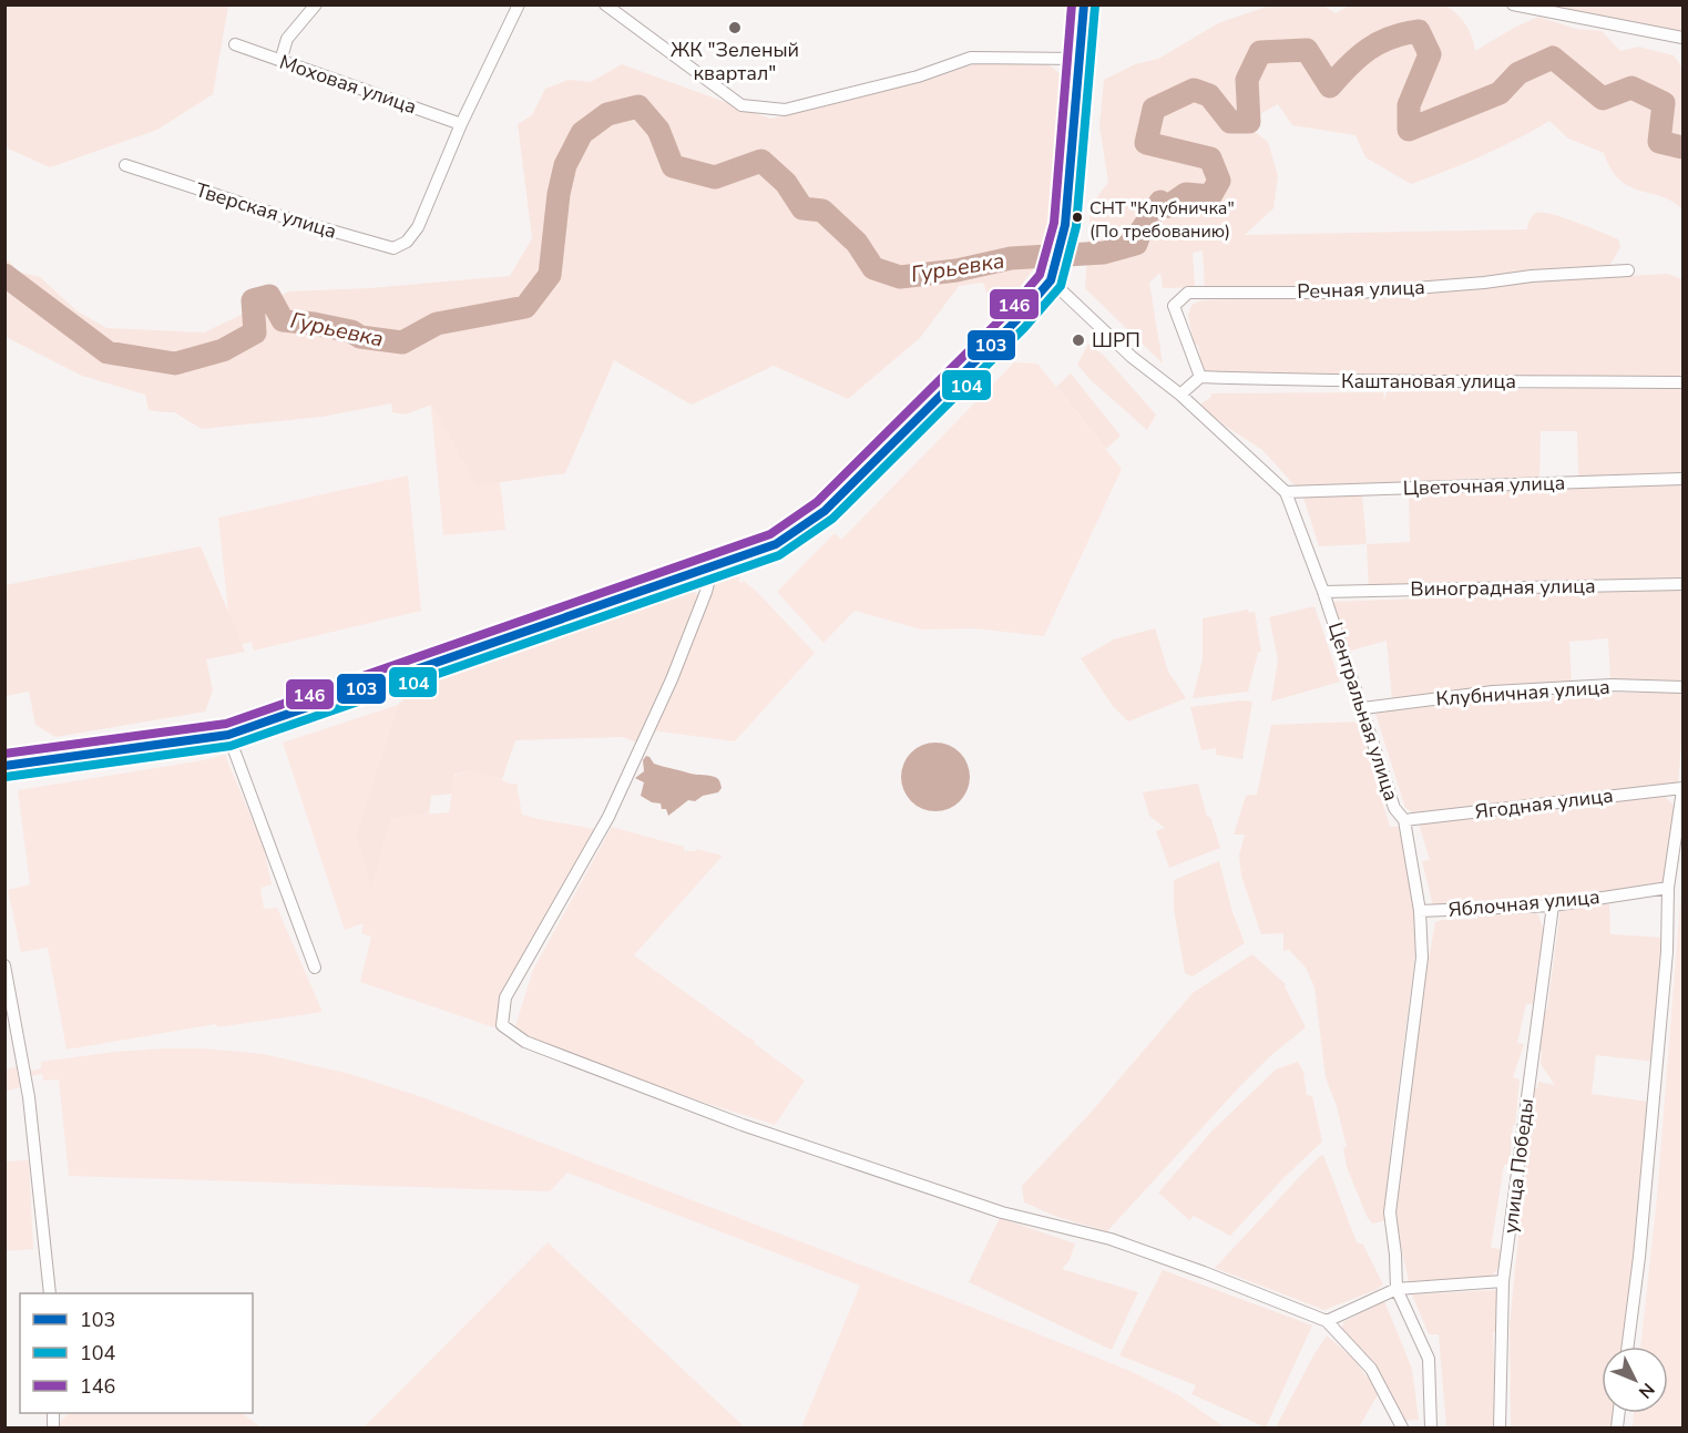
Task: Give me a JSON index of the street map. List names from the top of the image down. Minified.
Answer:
{"streets":{"street":["Моховая улица","Тверская улица","Речная улица","Каштановая улица","Цветочная улица","Виноградная улица","Клубничная улица","Центральная улица","Ягодная улица","Яблочная улица","улица Победы"]},"crossings":[["Моховая улица","Тверская улица"],["Речная улица","Каштановая улица"],["Цветочная улица","Центральная улица"],["Виноградная улица","Центральная улица"],["Клубничная улица","Центральная улица"],["Центральная улица","Ягодная улица"],["Центральная улица","Яблочная улица"],["Яблочная улица","улица Победы"]],"water":["Гурьевка"],"places":["ЖК \"Зеленый квартал\"","СНТ \"Клубничка\" (По требованию)","ШРП"],"lines":["transit line 103","transit line 146","transit line 104"],"legend":["103","104","146"],"north":"bottom right"}
